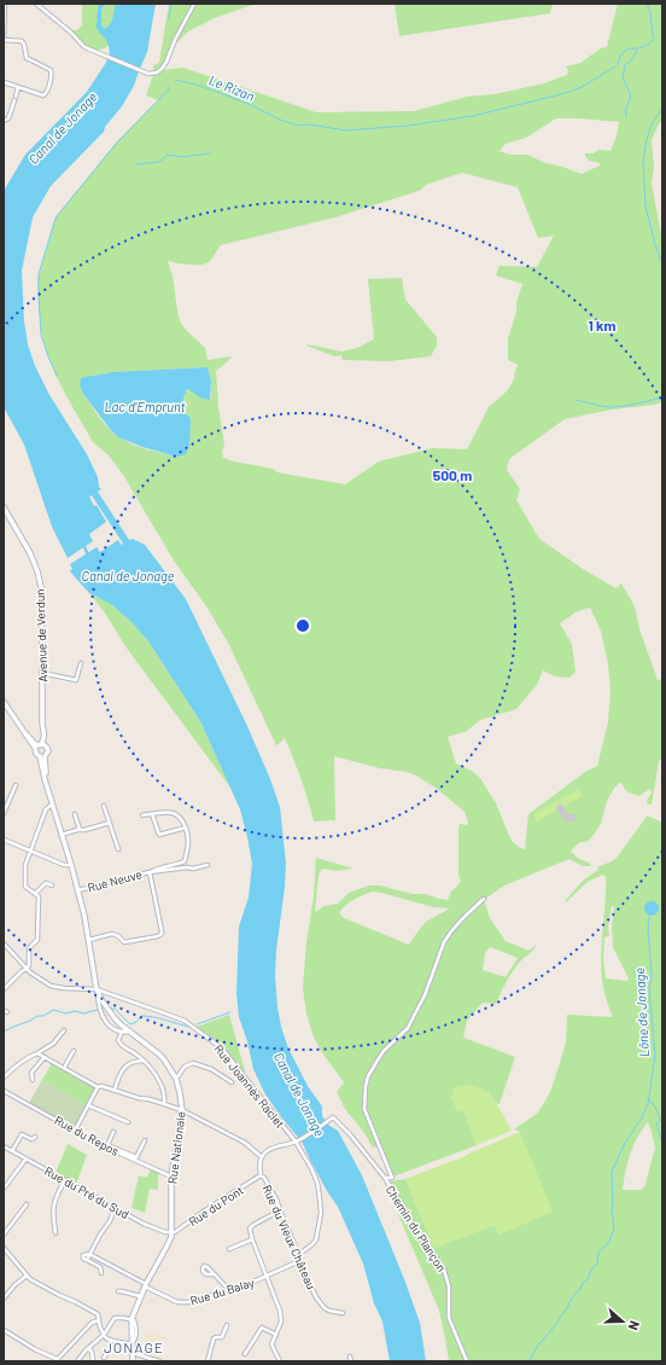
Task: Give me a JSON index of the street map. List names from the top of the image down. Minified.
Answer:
{"streets":{"main road":["Avenue de Verdun","Rue Nationale"],"street":["Rue Neuve","Rue Joannès Raclet","Rue du Repos","Rue du Pré du Sud","Rue du Pont","Chemin du Plançon","Rue du Vieux Château","Rue du Balay"]},"crossings":[["Avenue de Verdun","Rue Nationale"],["Rue Neuve","Rue Nationale"],["Rue Joannès Raclet","Rue Nationale"],["Rue Joannès Raclet","Chemin du Plançon"],["Rue Joannès Raclet","Rue du Vieux Château"],["Rue Nationale","Rue du Pré du Sud"],["Rue Nationale","Rue du Pont"],["Rue Nationale","Rue du Balay"],["Rue du Pré du Sud","Rue du Pont"],["Rue du Pont","Rue du Vieux Château"],["Rue du Vieux Château","Rue du Balay"]],"districts":["JONAGE"],"water":["Le Rizan","Canal de Jonage","Lac d'Emprunt","Lône de Jonage"],"north":"right","rings":["1 km","500 m"]}
